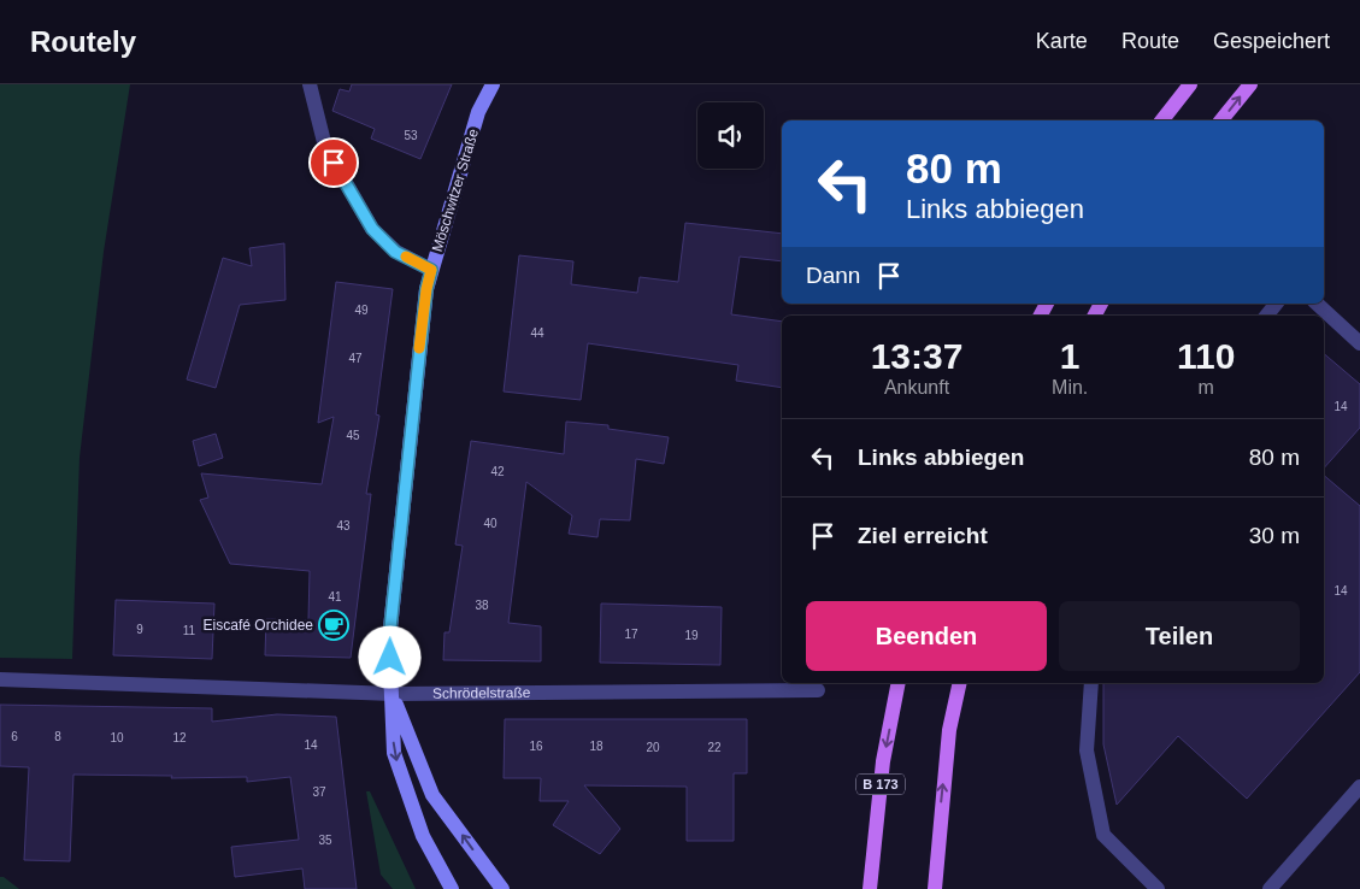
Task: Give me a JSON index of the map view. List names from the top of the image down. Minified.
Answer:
{"streets":{"main road":["Möschwitzer Straße","B 173"],"street":["Schrödelstraße"]},"crossings":[["Möschwitzer Straße","Schrödelstraße"]],"places":{"cafe":["Eiscafé Orchidee"]},"house_numbers":["53","49","44","47","14","45","42","40","43","14","41","38","9","11","17","19","6","8","10","12","14","16","18","20","22","37","35"],"page":{"header":"Routely","nav":["Karte","Route","Gespeichert"],"turn":["80 m","Links abbiegen"],"then":"Dann","eta":["13:37","Ankunft","1","Min.","110","m"],"list":[{"name":"Links abbiegen","value":"80 m"},{"name":"Ziel erreicht","value":"30 m"}],"buttons":["Beenden","Teilen"]}}
